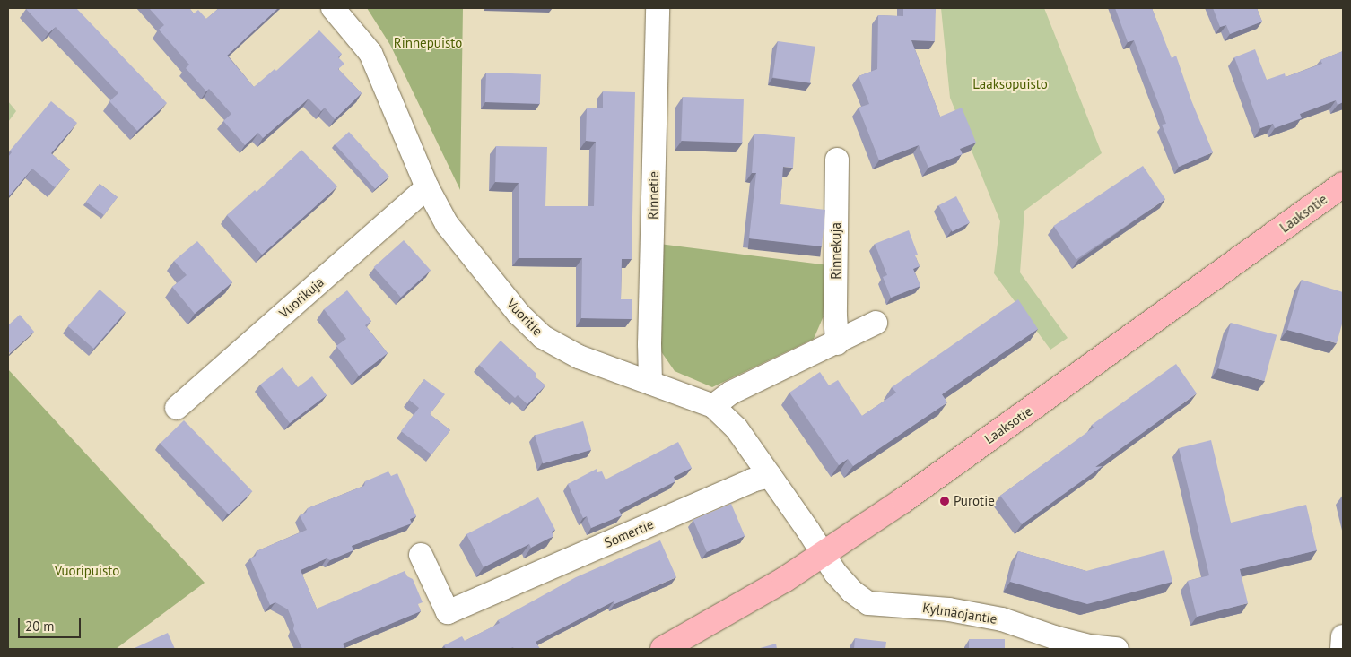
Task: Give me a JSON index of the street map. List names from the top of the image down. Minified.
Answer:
{"streets":{"main road":["Laaksotie"],"street":["Rinnetie","Rinnekuja","Vuorikuja","Vuoritie","Somertie","Kylmäojantie"]},"crossings":[["Rinnetie","Vuoritie"],["Laaksotie","Vuoritie"],["Laaksotie","Kylmäojantie"],["Vuorikuja","Vuoritie"],["Vuoritie","Somertie"],["Vuoritie","Kylmäojantie"]],"parks":["Rinnepuisto","Laaksopuisto","Vuoripuisto"],"places":["Purotie"],"scale_bar":"20 m"}
